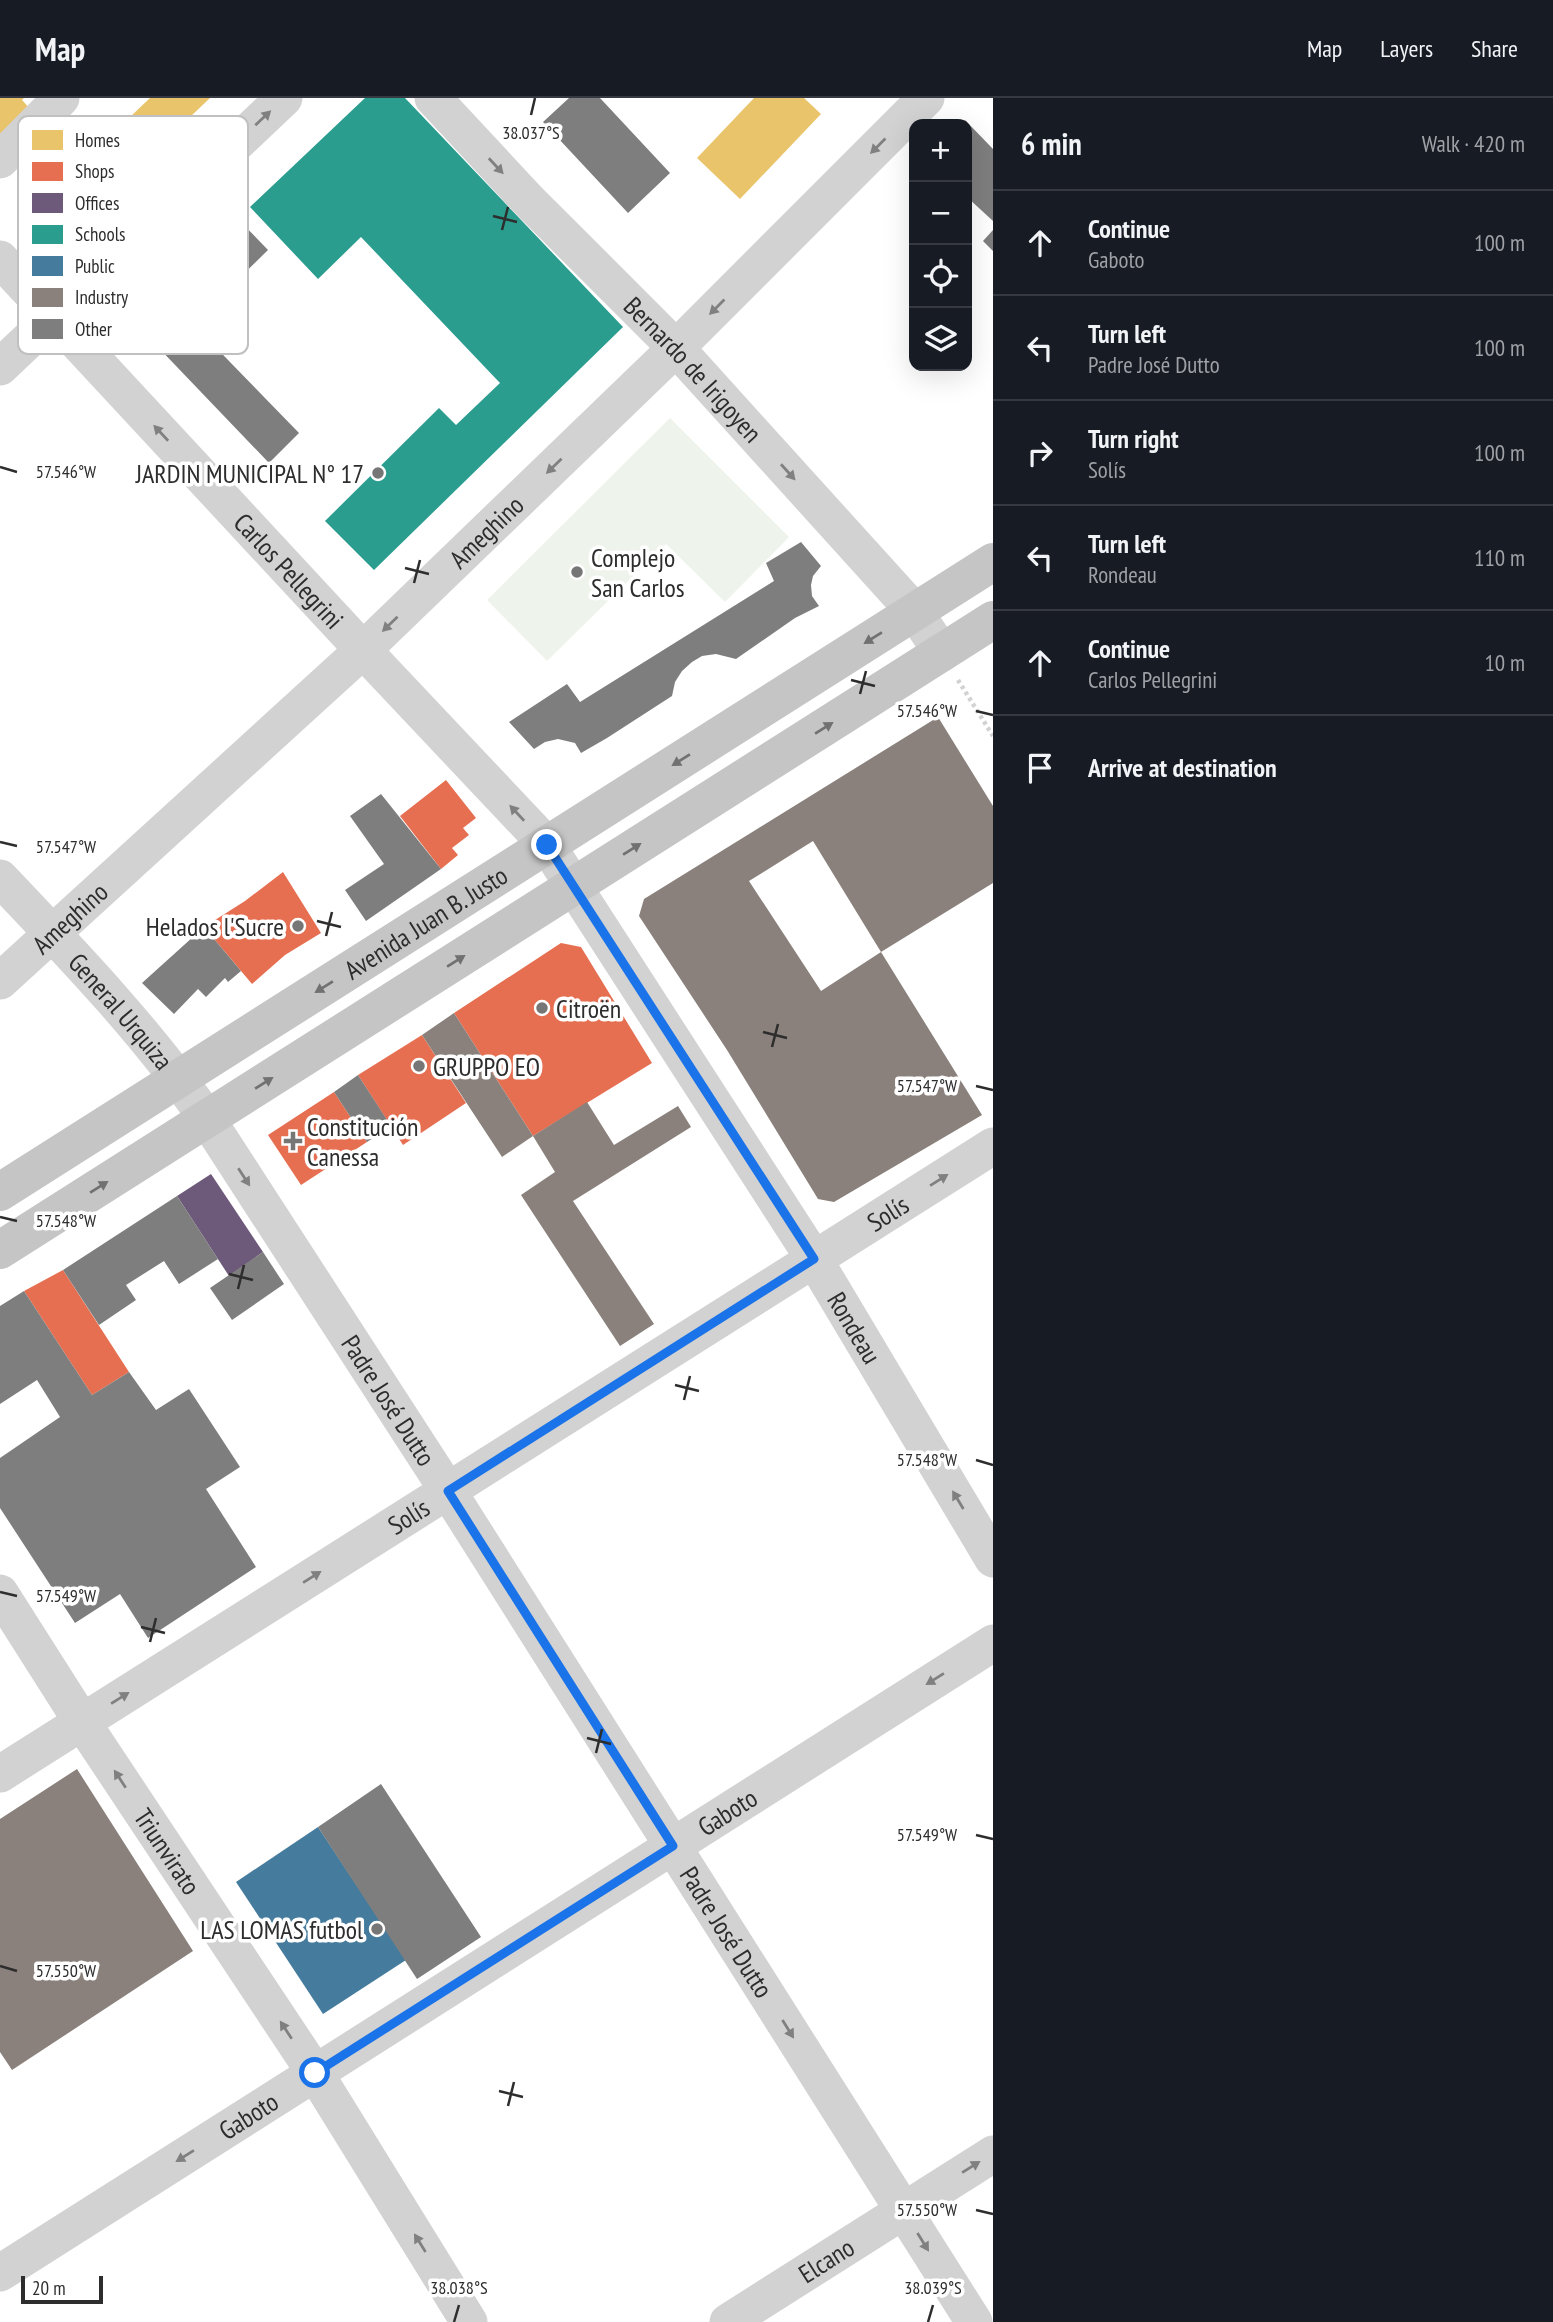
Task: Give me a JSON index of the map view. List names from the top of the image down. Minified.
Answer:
{"streets":{"main road":["Avenida Juan B. Justo"],"street":["Bernardo de Irigoyen","Ameghino","Carlos Pellegrini","General Urquiza","Solís","Rondeau","Padre José Dutto","Gaboto","Triunvirato","Elcano"]},"crossings":[["Bernardo de Irigoyen","Ameghino"],["Bernardo de Irigoyen","Avenida Juan B. Justo"],["Ameghino","Carlos Pellegrini"],["Ameghino","General Urquiza"],["Carlos Pellegrini","Avenida Juan B. Justo"],["Carlos Pellegrini","Rondeau"],["Avenida Juan B. Justo","General Urquiza"],["Avenida Juan B. Justo","Rondeau"],["Avenida Juan B. Justo","Padre José Dutto"],["General Urquiza","Padre José Dutto"],["Solís","Rondeau"],["Solís","Padre José Dutto"],["Solís","Triunvirato"],["Padre José Dutto","Gaboto"],["Padre José Dutto","Elcano"],["Gaboto","Triunvirato"]],"one_way":["Bernardo de Irigoyen","Ameghino","Carlos Pellegrini","Solís","Rondeau","Padre José Dutto","Gaboto","Triunvirato"],"places":{"other":["JARDIN MUNICIPAL N° 17","Complejo San Carlos","Helados l'Sucre","Citroën","GRUPPO EO","LAS LOMAS futbol"],"health":["Constitución Canessa"]},"legend":["Homes","Shops","Offices","Schools","Public","Industry","Other"],"scale_bar":"20 m","page":{"header":"Map","nav":["Map","Layers","Share"],"heading":["6 min","Walk · 420 m"],"map_buttons":["+","−"],"list":[["Continue","Gaboto","100 m"],["Turn left","Padre José Dutto","100 m"],["Turn right","Solís","100 m"],["Turn left","Rondeau","110 m"],["Continue","Carlos Pellegrini","10 m"],"Arrive at destination"],"scale":"20 m"},"coordinates":["38.037°S","57.546°W","57.547°W","57.548°W","57.549°W","57.550°W","38.038°S","38.039°S"]}
